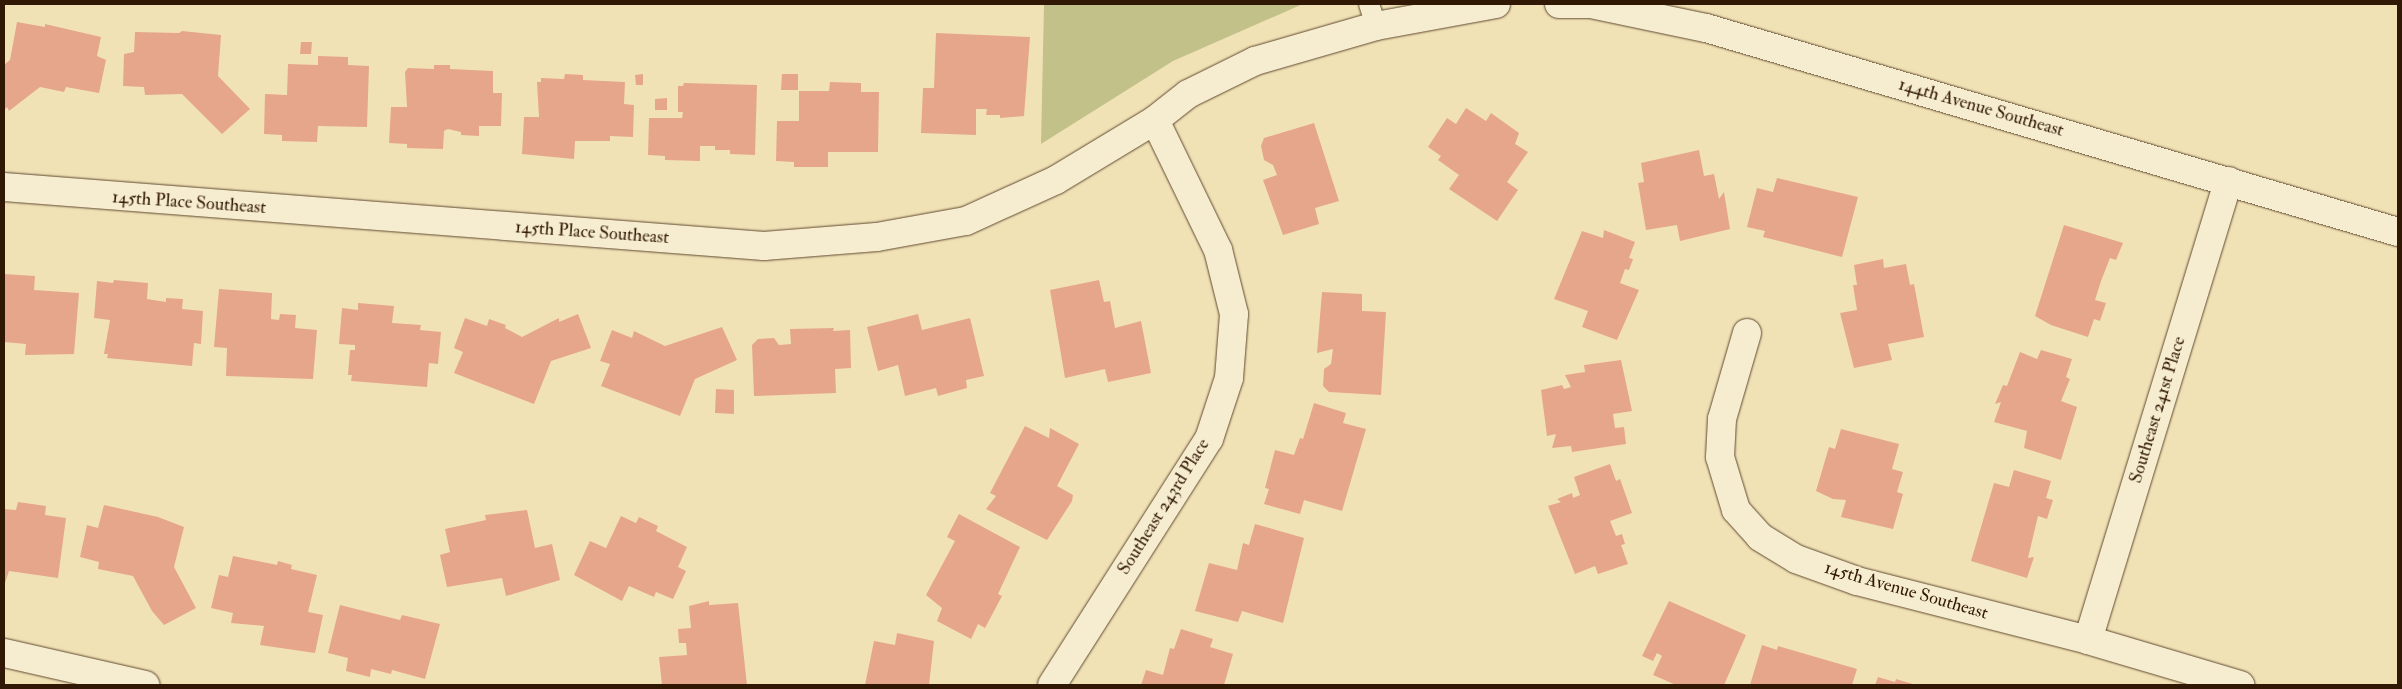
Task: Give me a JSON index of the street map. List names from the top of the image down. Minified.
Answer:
{"streets":{"street":["144th Avenue Southeast","145th Place Southeast","Southeast 241st Place","Southeast 243rd Place","145th Avenue Southeast"]},"crossings":[["144th Avenue Southeast","Southeast 241st Place"],["145th Place Southeast","Southeast 243rd Place"],["Southeast 241st Place","145th Avenue Southeast"]]}
